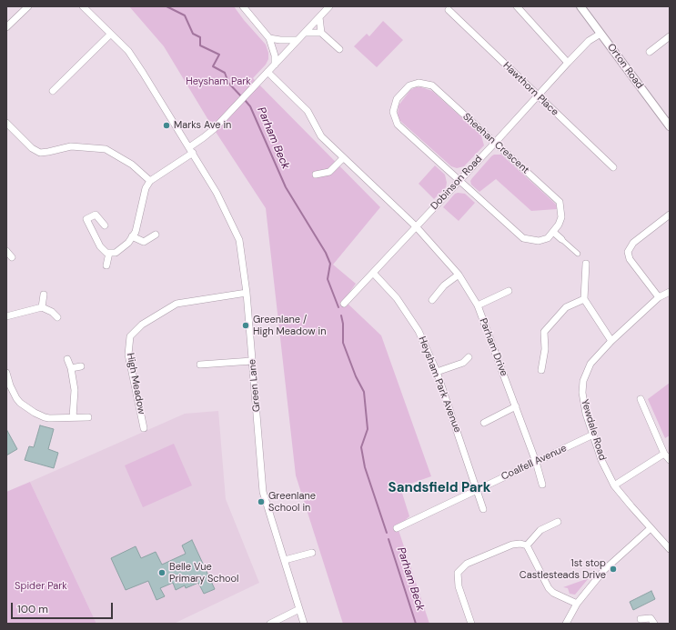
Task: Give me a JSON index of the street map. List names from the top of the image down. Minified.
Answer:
{"streets":{"street":["Orton Road","Hawthorn Place","Sheehan Crescent","Dobinson Road","Parham Drive","High Meadow","Heysham Park Avenue","Green Lane","Yewdale Road","Coalfell Avenue"]},"crossings":[["Orton Road","Dobinson Road"],["Hawthorn Place","Dobinson Road"],["Sheehan Crescent","Dobinson Road"],["Dobinson Road","Parham Drive"],["Dobinson Road","Heysham Park Avenue"],["Parham Drive","Coalfell Avenue"],["High Meadow","Green Lane"],["Heysham Park Avenue","Coalfell Avenue"],["Yewdale Road","Coalfell Avenue"]],"districts":["Sandsfield Park"],"water":["Parham Beck"],"parks":["Heysham Park","Spider Park"],"places":["Marks Ave in","Greenlane / High Meadow in","Greenlane School in","1st stop Castlesteads Drive","Belle Vue Primary School"],"scale_bar":"100 m"}
